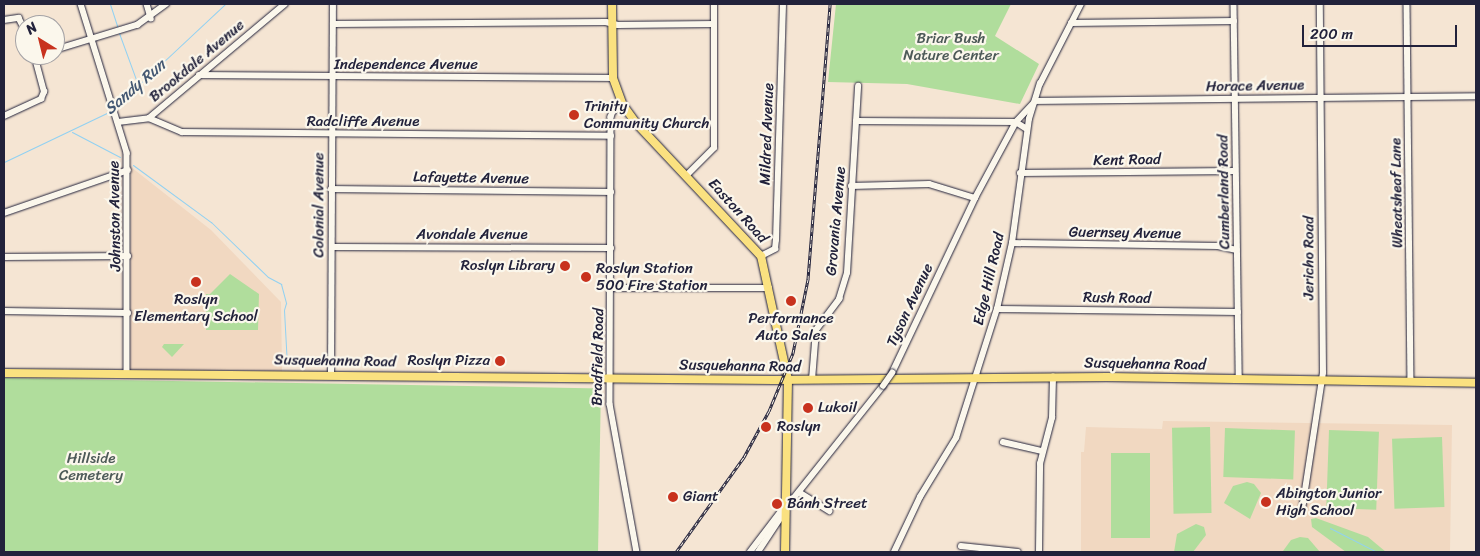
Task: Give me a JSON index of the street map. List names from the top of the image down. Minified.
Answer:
{"streets":{"main road":["Easton Road","Susquehanna Road"],"street":["Brookdale Avenue","Independence Avenue","Horace Avenue","Radcliffe Avenue","Mildred Avenue","Kent Road","Lafayette Avenue","Cumberland Road","Wheatsheaf Lane","Colonial Avenue","Johnston Avenue","Grovania Avenue","Guernsey Avenue","Avondale Avenue","Jericho Road","Edge Hill Road","Rush Road","Tyson Avenue","Bradfield Road"]},"crossings":[["Brookdale Avenue","Independence Avenue"],["Brookdale Avenue","Radcliffe Avenue"],["Independence Avenue","Colonial Avenue"],["Independence Avenue","Easton Road"],["Horace Avenue","Cumberland Road"],["Horace Avenue","Wheatsheaf Lane"],["Horace Avenue","Jericho Road"],["Horace Avenue","Edge Hill Road"],["Horace Avenue","Tyson Avenue"],["Radcliffe Avenue","Colonial Avenue"],["Radcliffe Avenue","Bradfield Road"],["Mildred Avenue","Easton Road"],["Kent Road","Cumberland Road"],["Kent Road","Edge Hill Road"],["Lafayette Avenue","Colonial Avenue"],["Lafayette Avenue","Bradfield Road"],["Cumberland Road","Guernsey Avenue"],["Cumberland Road","Rush Road"],["Cumberland Road","Susquehanna Road"],["Wheatsheaf Lane","Susquehanna Road"],["Colonial Avenue","Avondale Avenue"],["Colonial Avenue","Susquehanna Road"],["Easton Road","Tyson Avenue"],["Easton Road","Bradfield Road"],["Easton Road","Susquehanna Road"],["Johnston Avenue","Susquehanna Road"],["Grovania Avenue","Susquehanna Road"],["Guernsey Avenue","Edge Hill Road"],["Avondale Avenue","Bradfield Road"],["Jericho Road","Susquehanna Road"],["Edge Hill Road","Rush Road"],["Edge Hill Road","Tyson Avenue"],["Edge Hill Road","Susquehanna Road"],["Bradfield Road","Susquehanna Road"]],"water":["Sandy Run"],"parks":["Briar Bush Nature Center","Hillside Cemetery"],"places":["Trinity Community Church","Roslyn Library","Roslyn Station 500 Fire Station","Roslyn Elementary School","Performance Auto Sales","Roslyn Pizza","Lukoil","Roslyn","Giant","Abington Junior High School","Bánh Street"],"scale_bar":"200 m","north":"top left"}
